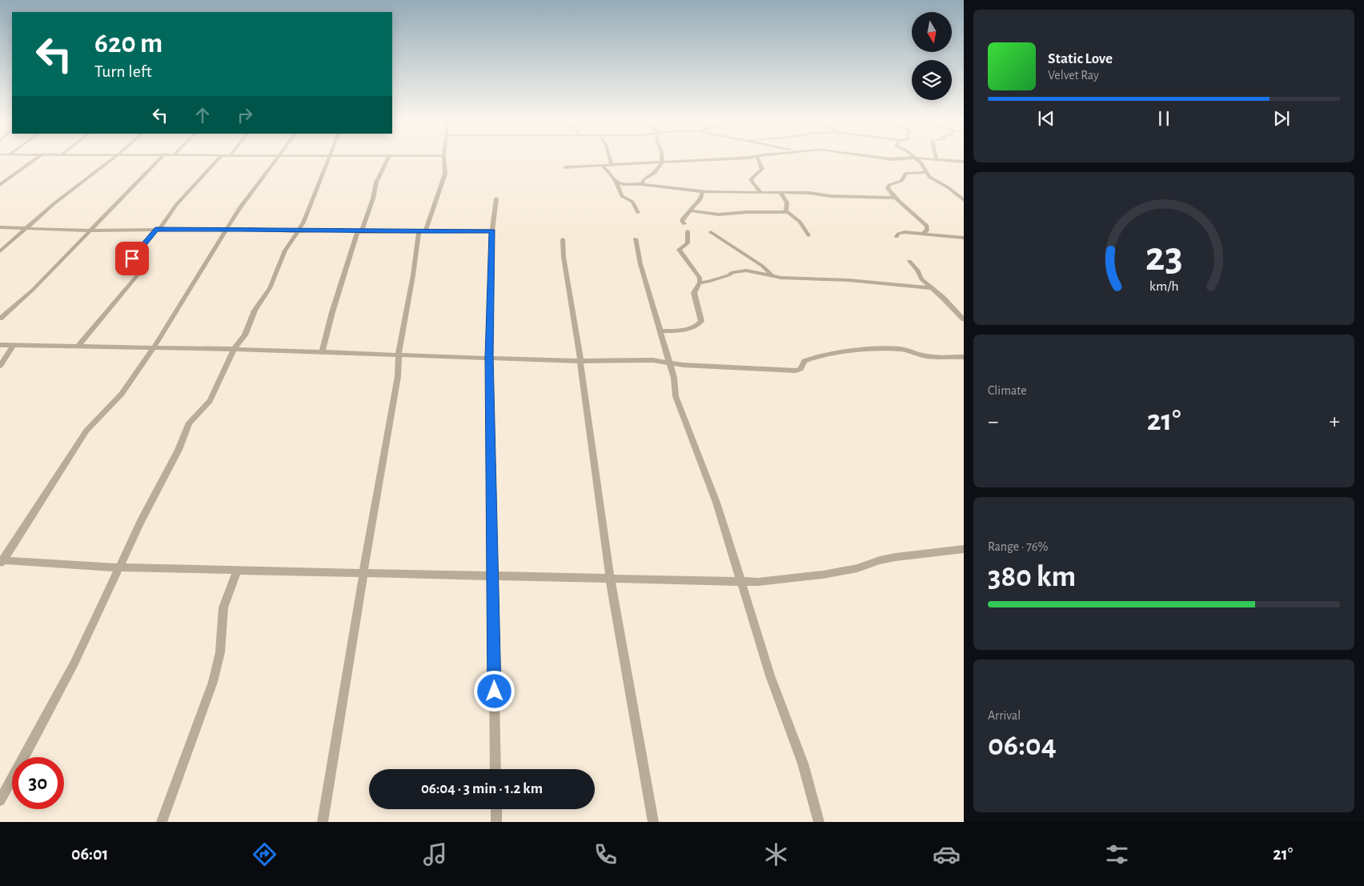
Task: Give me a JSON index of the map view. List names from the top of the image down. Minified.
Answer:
{"north":"bottom","page":{"turn":["620 m","Turn left"],"song":["Static Love","Velvet Ray"],"tile":["Climate",["Range · 76%","380 km"],["Arrival","06:04"]],"heat":["−","21°","+"],"limit":"30","trip":"06:04 · 3 min · 1.2 km","tabs":["06:01","21°"],"gauge":["23","km/h"]}}
